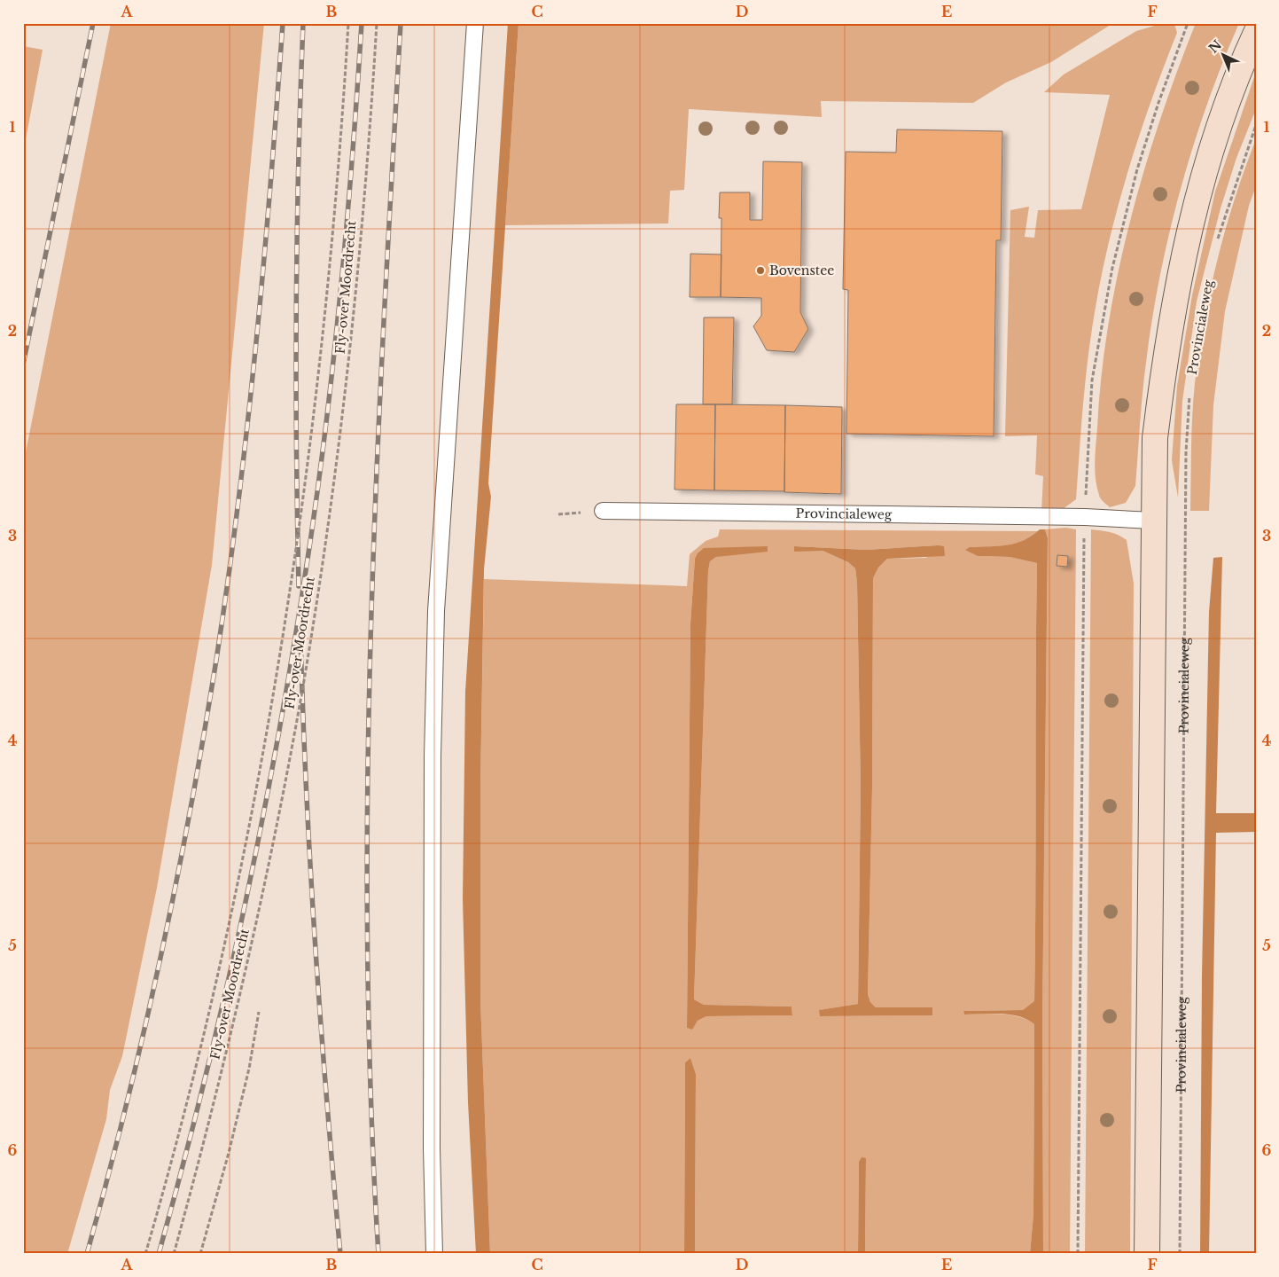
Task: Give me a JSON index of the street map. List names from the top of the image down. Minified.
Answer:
{"streets":{"lane":["Provincialeweg"],"path":["Fly-over Moordrecht"]},"places":["Bovenstee"],"north":"top left","grid":{"columns":["A","B","C","D","E","F"],"rows":["1","2","3","4","5","6"]}}
